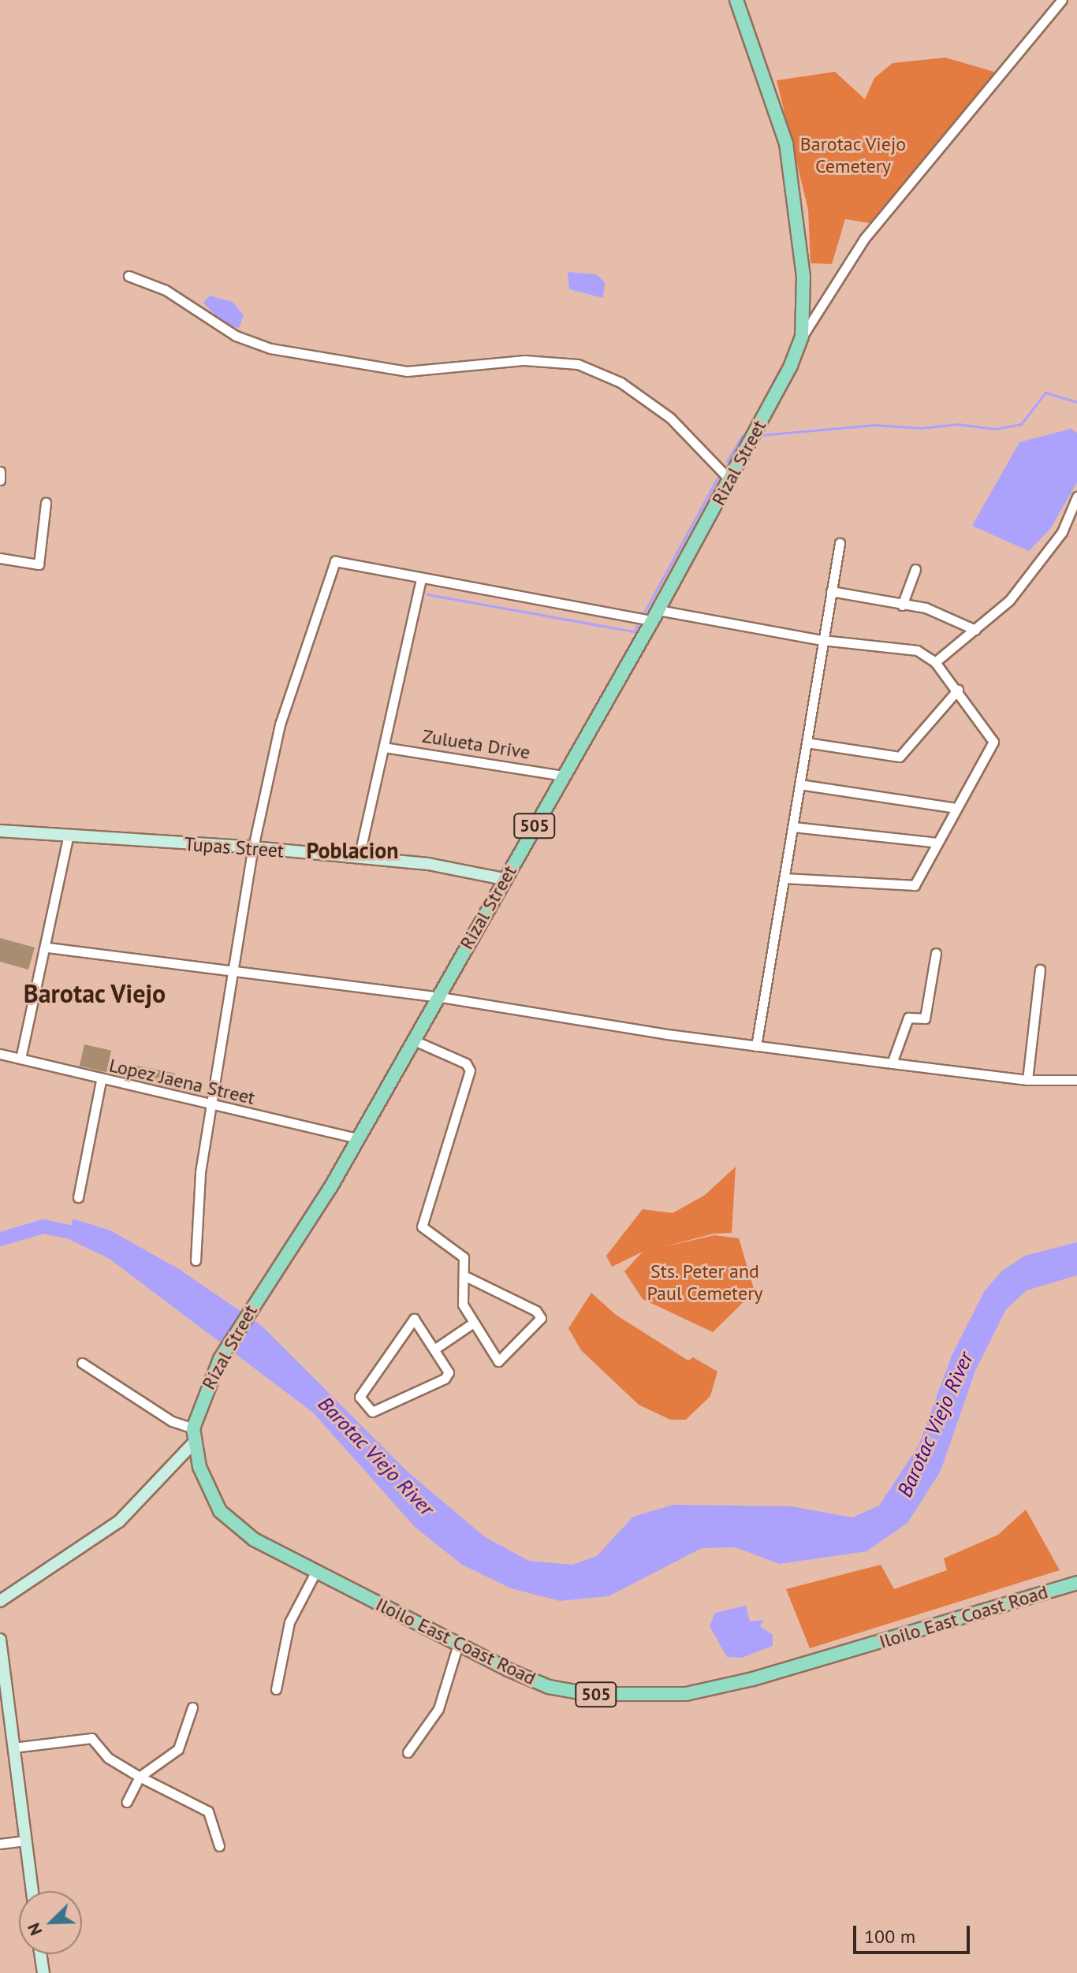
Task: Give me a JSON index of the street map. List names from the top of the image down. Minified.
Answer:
{"streets":{"main road":["Rizal Street","505","Iloilo East Coast Road"],"street":["Zulueta Drive","Tupas Street","Lopez Jaena Street"]},"crossings":[["Rizal Street","Zulueta Drive"],["Rizal Street","505"],["Rizal Street","Tupas Street"],["Rizal Street","Lopez Jaena Street"],["Rizal Street","Iloilo East Coast Road"]],"districts":["Poblacion","Barotac Viejo"],"water":["Barotac Viejo River"],"parks":["Barotac Viejo Cemetery","Sts. Peter and Paul Cemetery"],"scale_bar":"100 m","north":"bottom left"}
